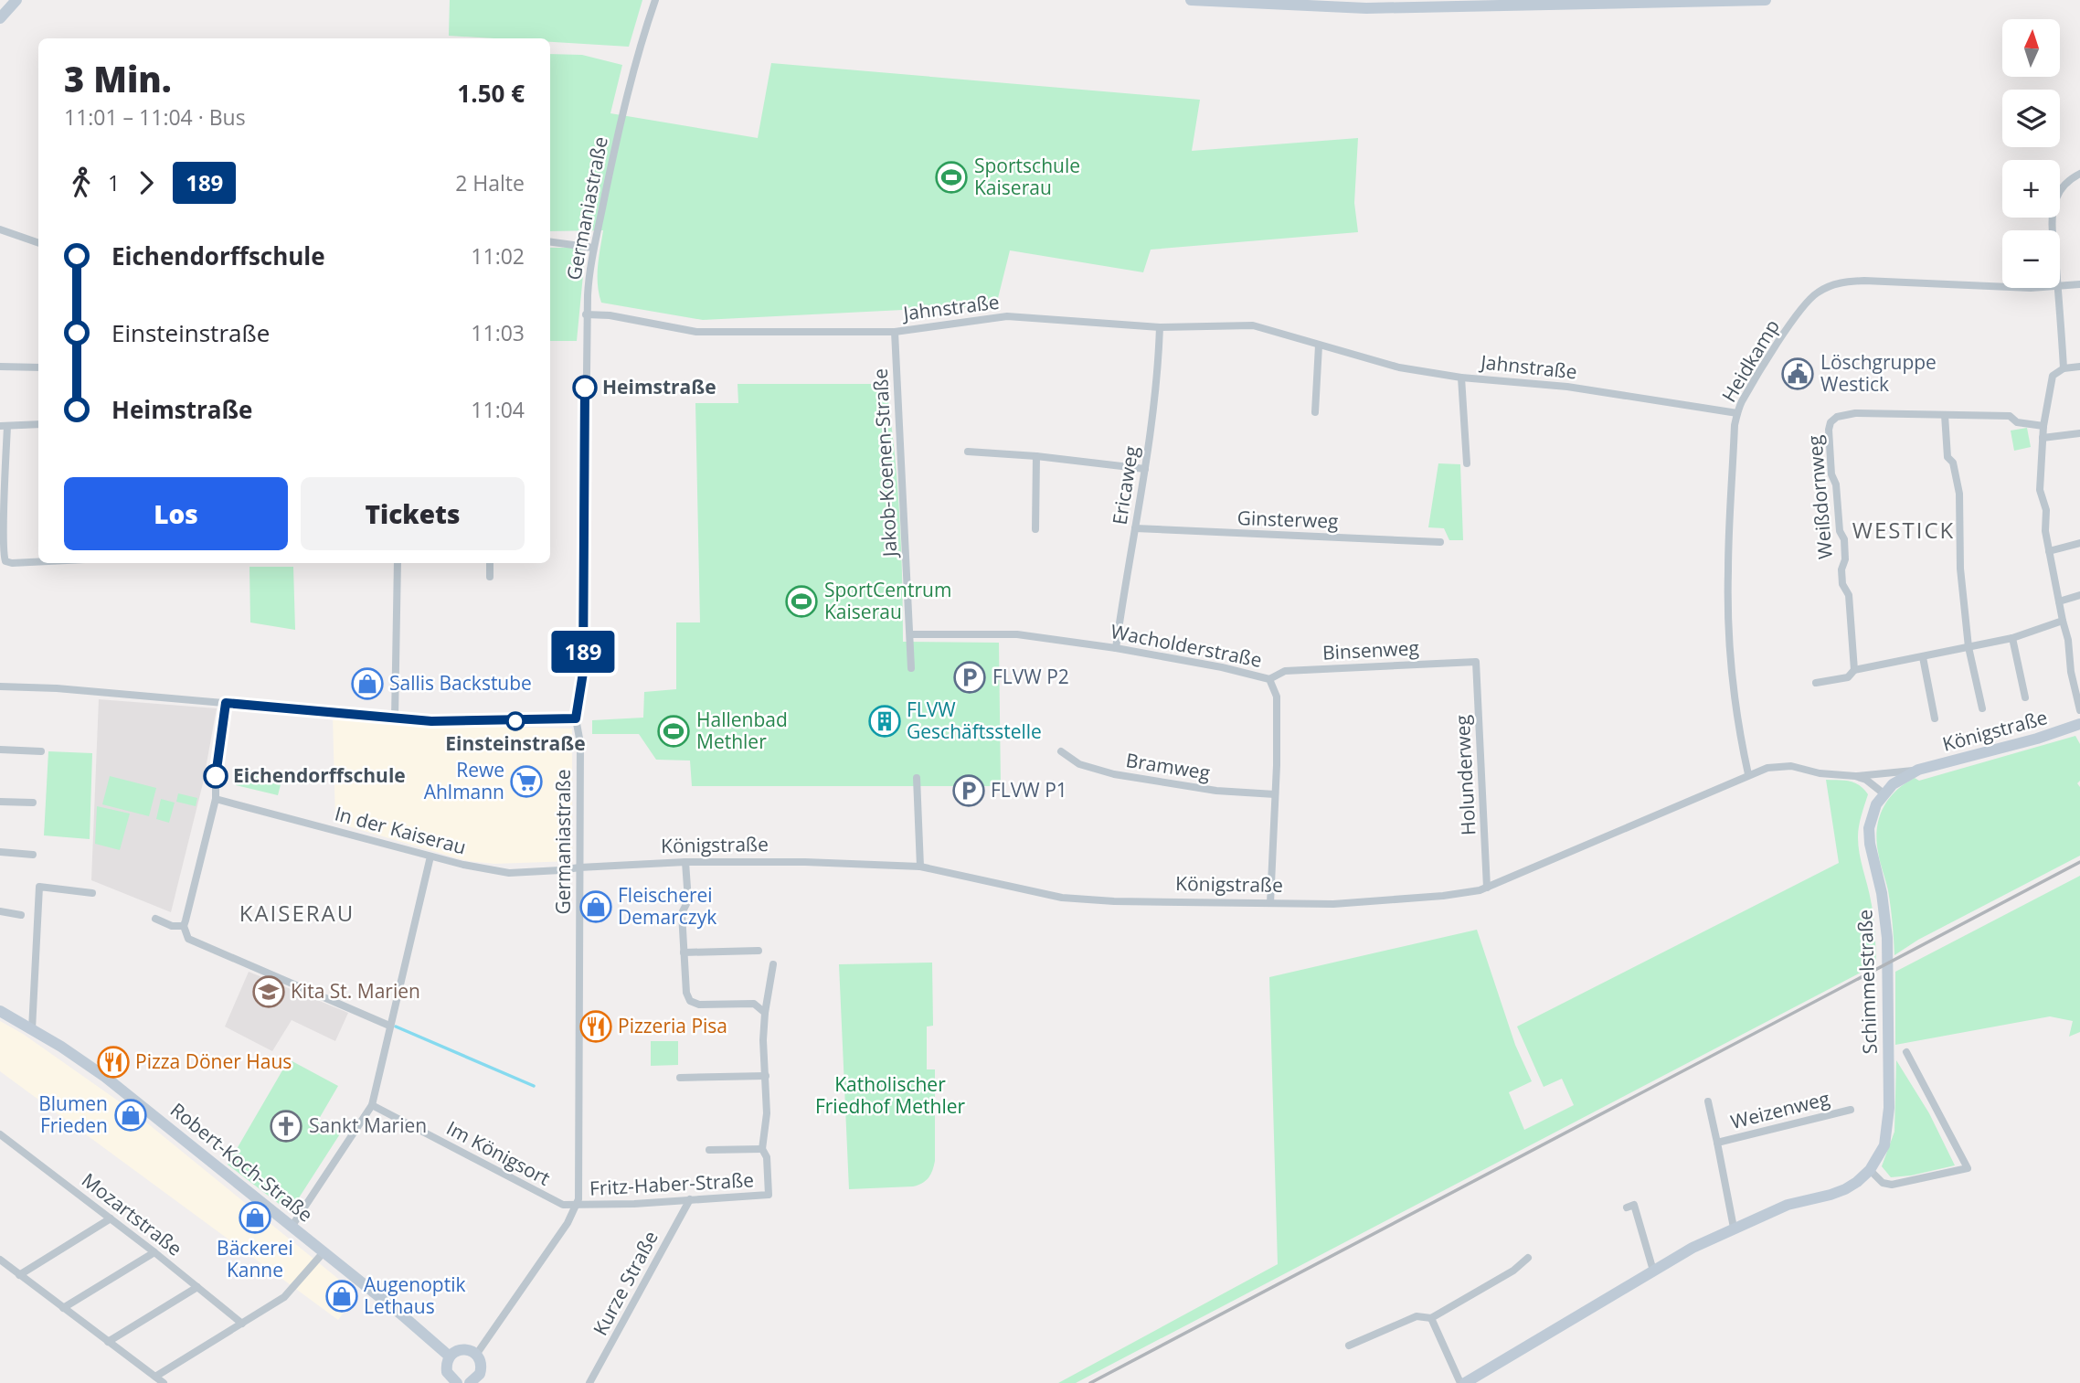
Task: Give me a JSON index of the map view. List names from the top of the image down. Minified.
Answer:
{"streets":{"street":["Germaniastraße","Jahnstraße","Heidkamp","Jakob-Koenen-Straße","Ericaweg","Weißdornweg","Ginsterweg","Wacholderstraße","Binsenweg","Königstraße","Bramweg","Holunderweg","In der Kaiserau","Schimmelstraße","Weizenweg","Im Königsort","Robert-Koch-Straße","Fritz-Haber-Straße","Mozartstraße","Kurze Straße"]},"crossings":[["Germaniastraße","Jahnstraße"],["Germaniastraße","Königstraße"],["Germaniastraße","In der Kaiserau"],["Germaniastraße","Im Königsort"],["Germaniastraße","Fritz-Haber-Straße"],["Jahnstraße","Heidkamp"],["Jahnstraße","Jakob-Koenen-Straße"],["Jahnstraße","Ericaweg"],["Heidkamp","Königstraße"],["Jakob-Koenen-Straße","Wacholderstraße"],["Ericaweg","Ginsterweg"],["Ericaweg","Wacholderstraße"],["Wacholderstraße","Binsenweg"],["Wacholderstraße","Königstraße"],["Wacholderstraße","Bramweg"],["Binsenweg","Holunderweg"],["Königstraße","Holunderweg"],["Königstraße","In der Kaiserau"],["Königstraße","Schimmelstraße"],["Schimmelstraße","Weizenweg"],["Im Königsort","Fritz-Haber-Straße"],["Fritz-Haber-Straße","Kurze Straße"]],"districts":["WESTICK","KAISERAU"],"parks":["Katholischer Friedhof Methler"],"places":{"sports":["Sportschule Kaiserau","SportCentrum Kaiserau","Hallenbad Methler"],"public building":["Löschgruppe Westick"],"other":["Heimstraße","Einsteinstraße","Eichendorffschule"],"parking":["FLVW P2","FLVW P1"],"shop":["Sallis Backstube","Fleischerei Demarczyk","Blumen Frieden","Bäckerei Kanne","Augenoptik Lethaus"],"building":["FLVW Geschäftsstelle"],"supermarket":["Rewe Ahlmann"],"school or university":["Kita St. Marien"],"restaurant":["Pizzeria Pisa","Pizza Döner Haus"],"church":["Sankt Marien"]},"lines":["bus line 189"],"north":"top","page":{"on_map":"189","map_buttons":["+","−"],"heading":["3 Min.","11:01 – 11:04 · Bus","1.50 €"],"legs":["1","189","2 Halte"],"list":[{"name":"Eichendorffschule","value":"11:02"},{"name":"Einsteinstraße","value":"11:03"},{"name":"Heimstraße","value":"11:04"}],"buttons":["Los","Tickets"]}}
